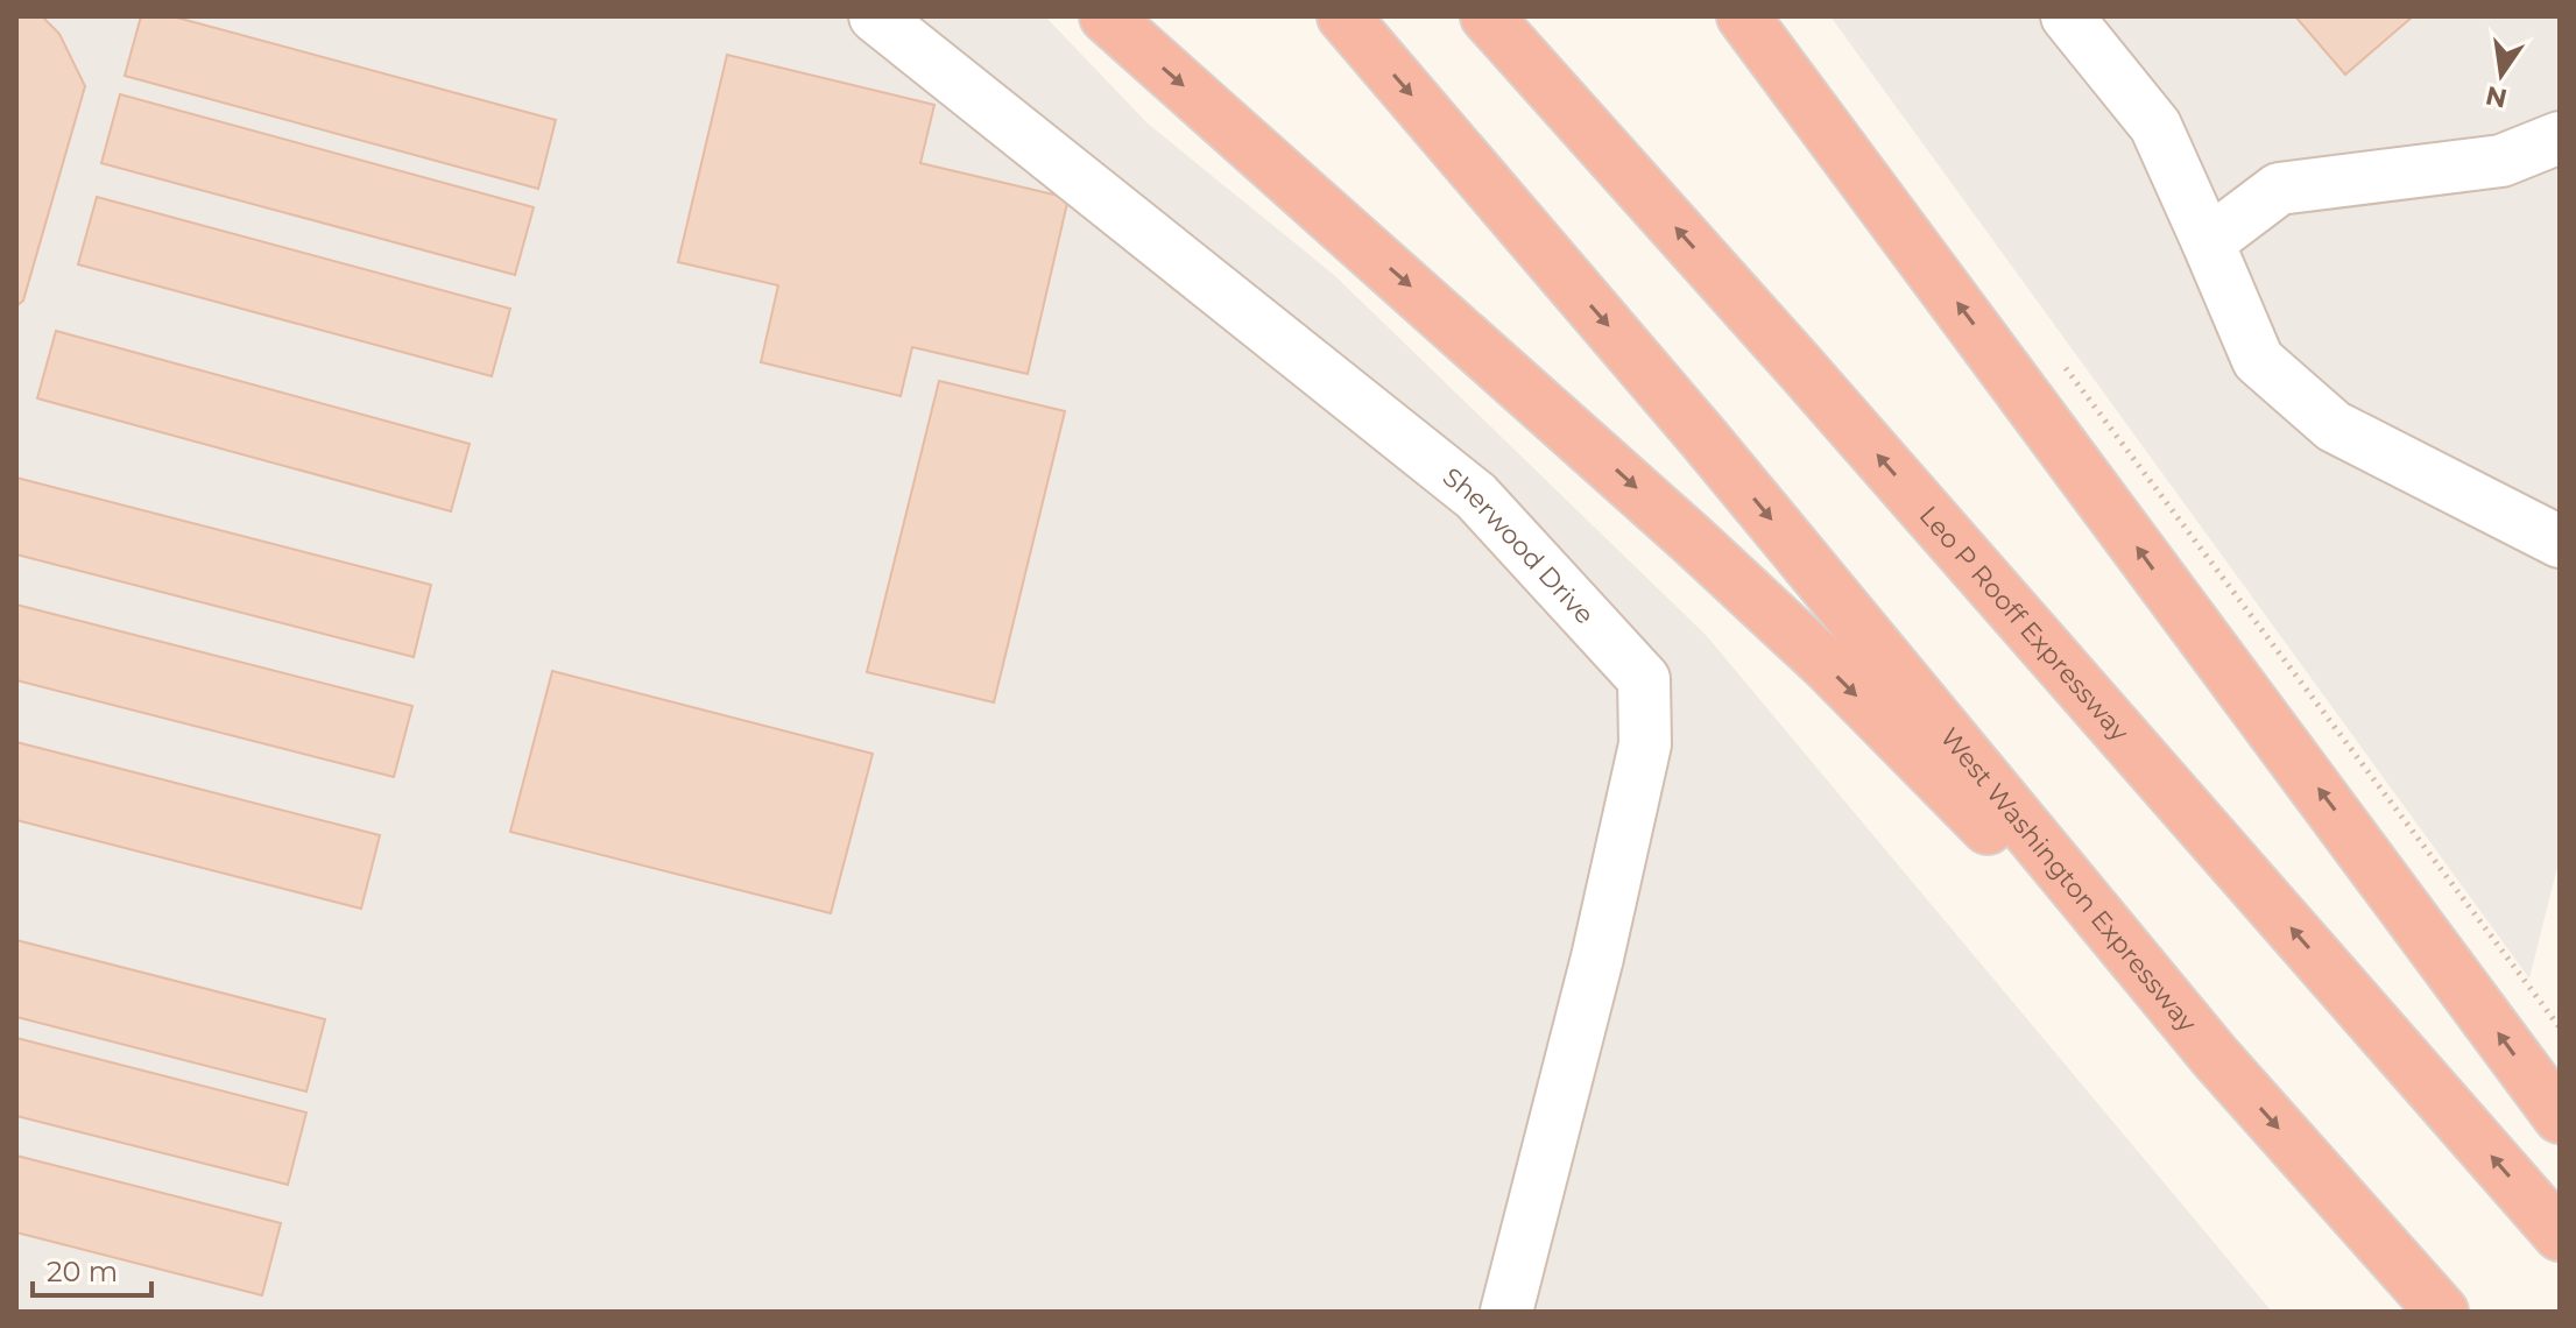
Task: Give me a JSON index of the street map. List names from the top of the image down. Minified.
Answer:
{"streets":{"highway":["Leo P Rooff Expressway","West Washington Expressway"],"street":["Sherwood Drive"]},"scale_bar":"20 m","north":"bottom"}
